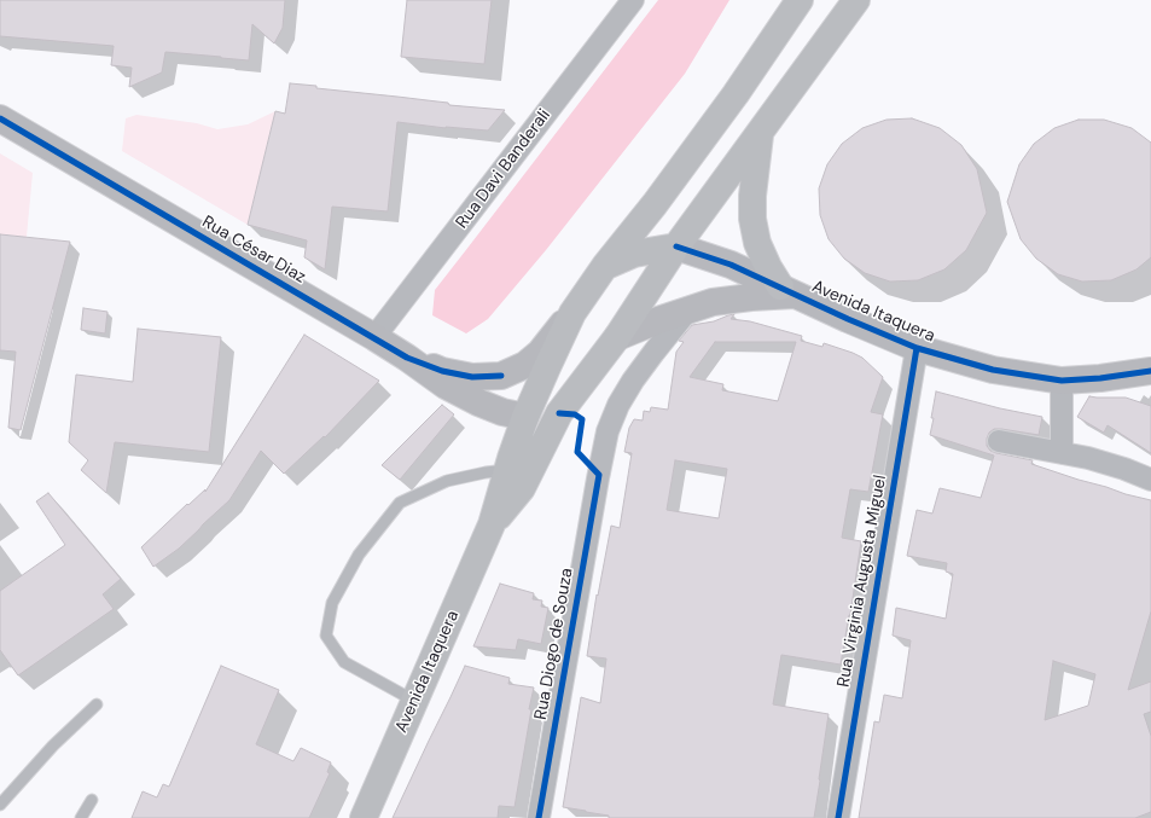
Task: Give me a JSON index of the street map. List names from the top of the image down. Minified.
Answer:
{"streets":{"main road":["Avenida Itaquera"],"street":["Rua Davi Banderali","Rua César Diaz","Rua Virginia Augusta Miguel","Rua Diogo de Souza"]},"crossings":[["Rua Davi Banderali","Rua César Diaz"],["Rua César Diaz","Avenida Itaquera"],["Avenida Itaquera","Rua Virginia Augusta Miguel"],["Avenida Itaquera","Rua Diogo de Souza"]]}
